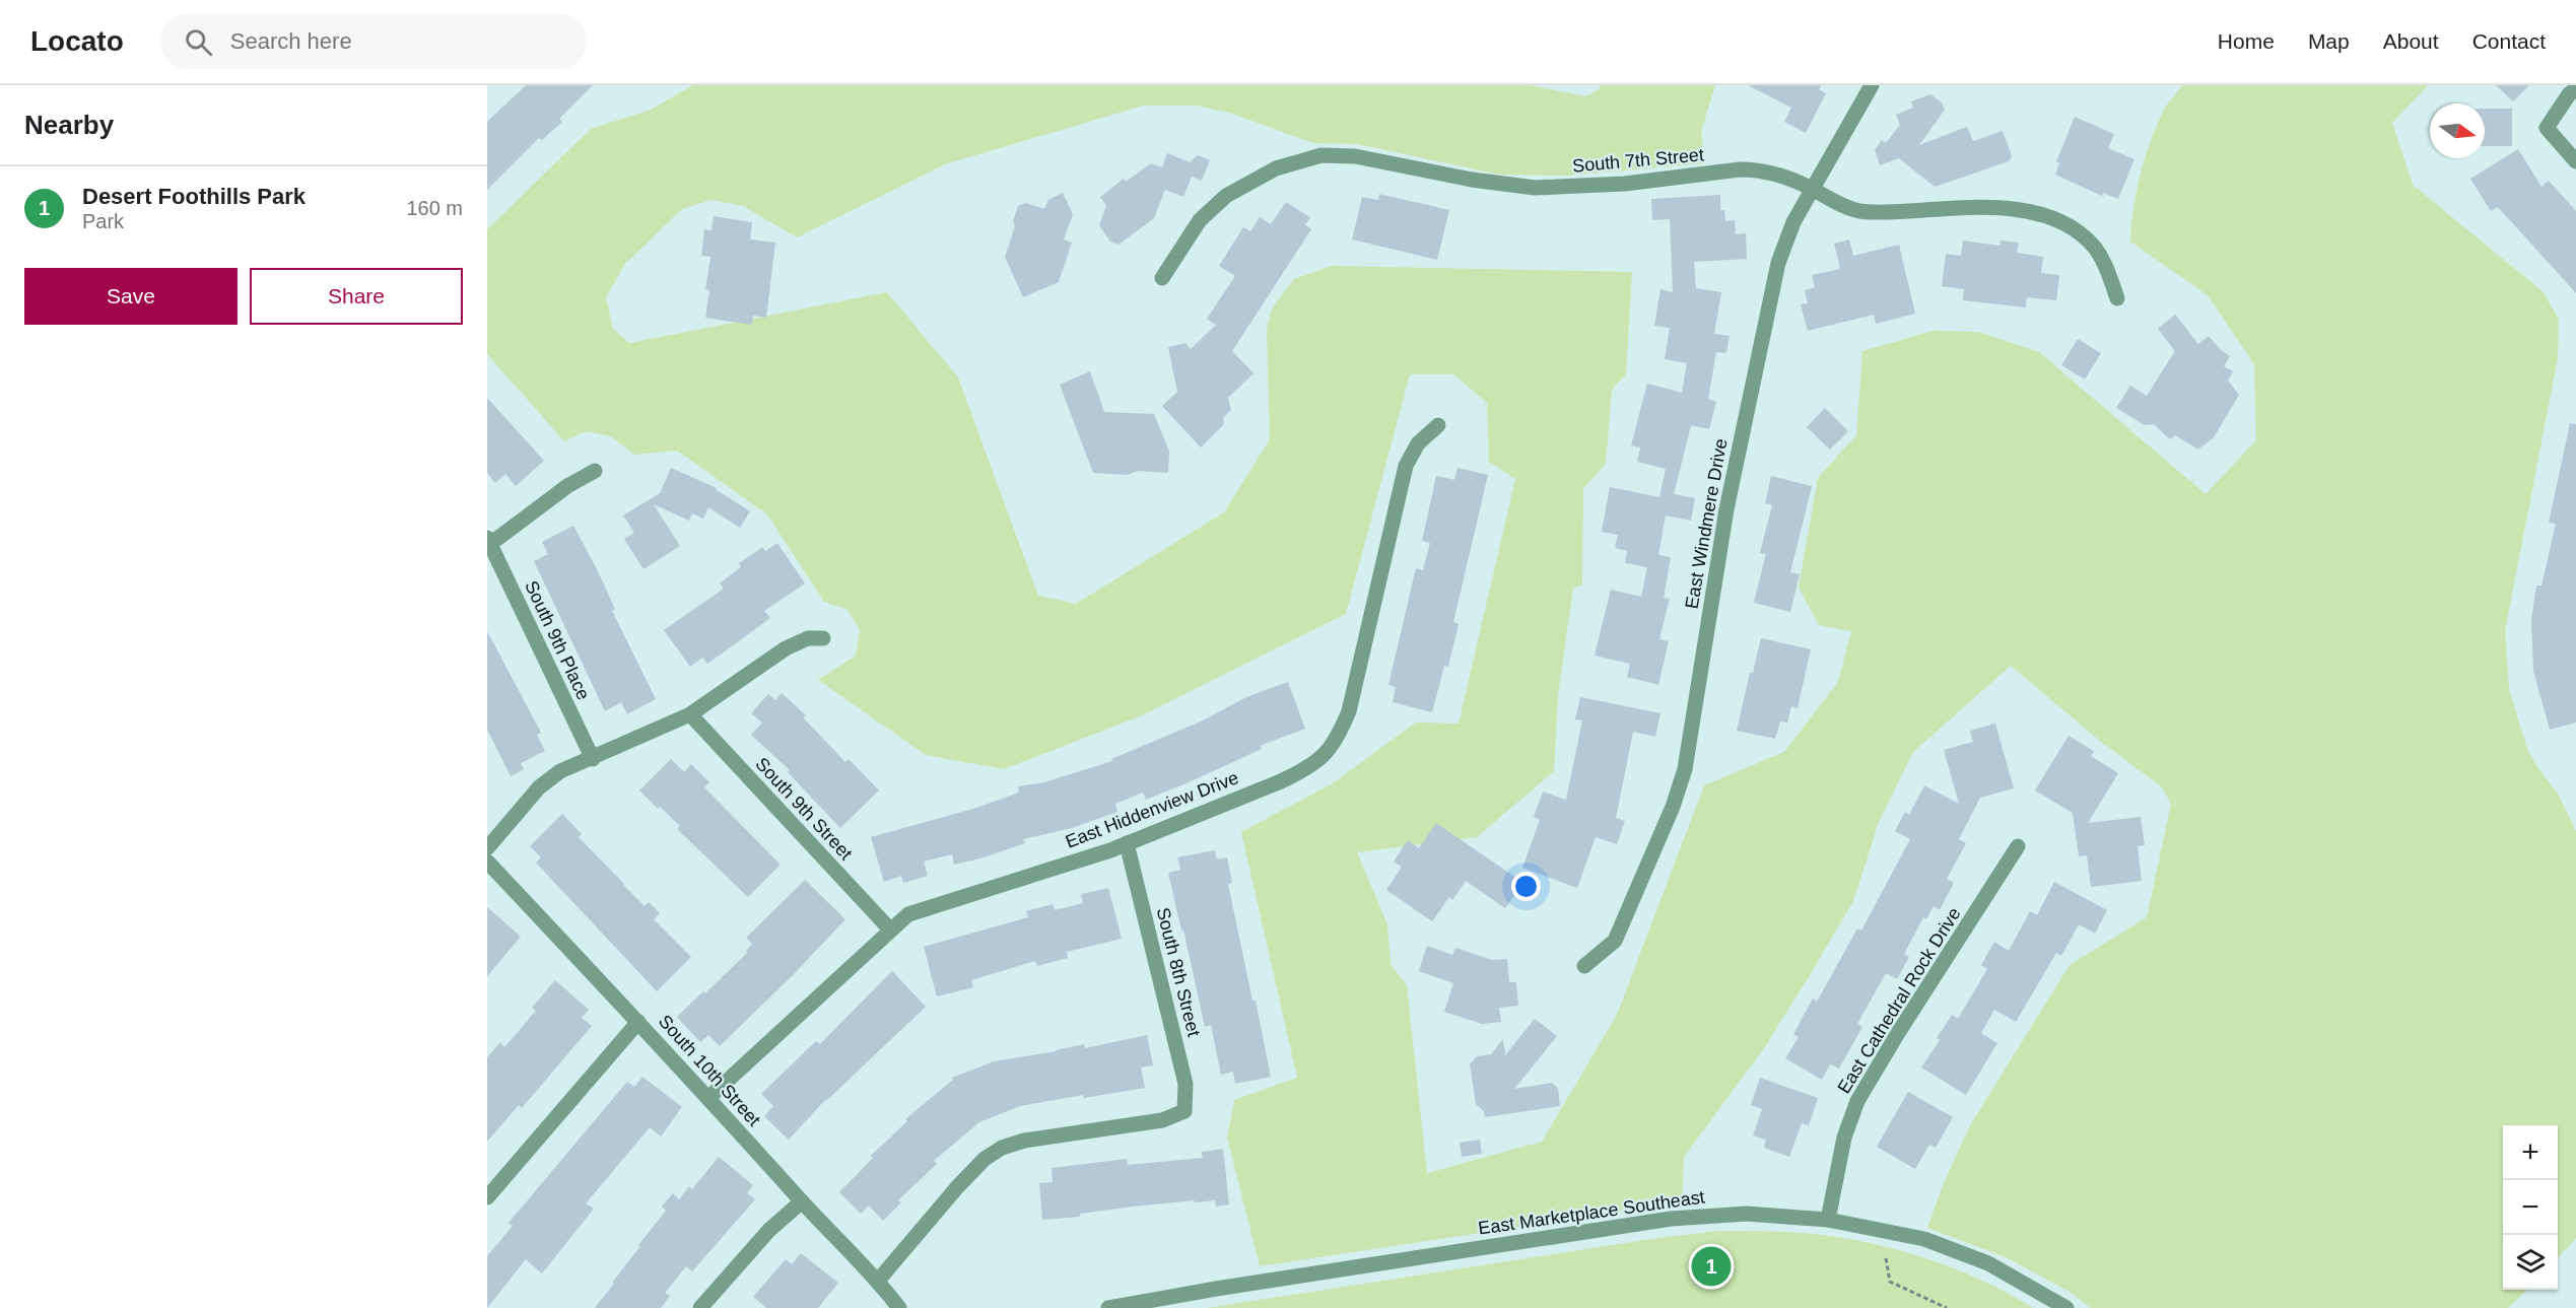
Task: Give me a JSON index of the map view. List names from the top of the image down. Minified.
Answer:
{"streets":{"street":["South 7th Street","East Windmere Drive","South 9th Place","South 9th Street","East Hiddenview Drive","South 8th Street","East Cathedral Rock Drive","South 10th Street","East Marketplace Southeast"]},"crossings":[["South 7th Street","East Windmere Drive"],["South 9th Street","East Hiddenview Drive"],["East Hiddenview Drive","South 8th Street"],["East Hiddenview Drive","South 10th Street"],["South 8th Street","South 10th Street"],["East Cathedral Rock Drive","East Marketplace Southeast"]],"north":"right","page":{"header":"Locato","search":"Search here","nav":["Home","Map","About","Contact"],"heading":"Nearby","list":[{"mark":"1","name":"Desert Foothills Park","note":"Park","value":"160 m"}],"buttons":["Save","Share"],"map_buttons":["+","−"],"pins":"1"}}
